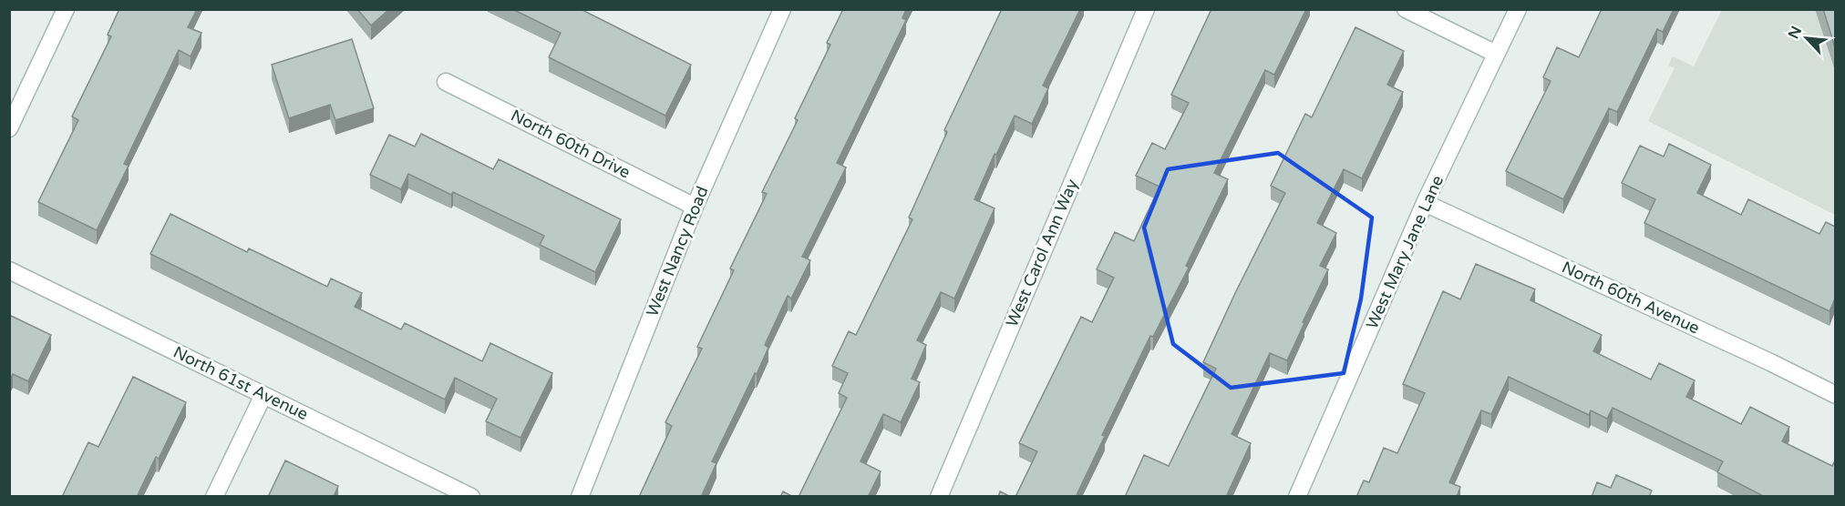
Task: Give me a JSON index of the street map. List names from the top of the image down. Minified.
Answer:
{"streets":{"street":["North 60th Drive","West Nancy Road","West Mary Jane Lane","West Carol Ann Way","North 60th Avenue","North 61st Avenue"]},"crossings":[["North 60th Drive","West Nancy Road"],["West Mary Jane Lane","North 60th Avenue"]],"north":"top left"}
